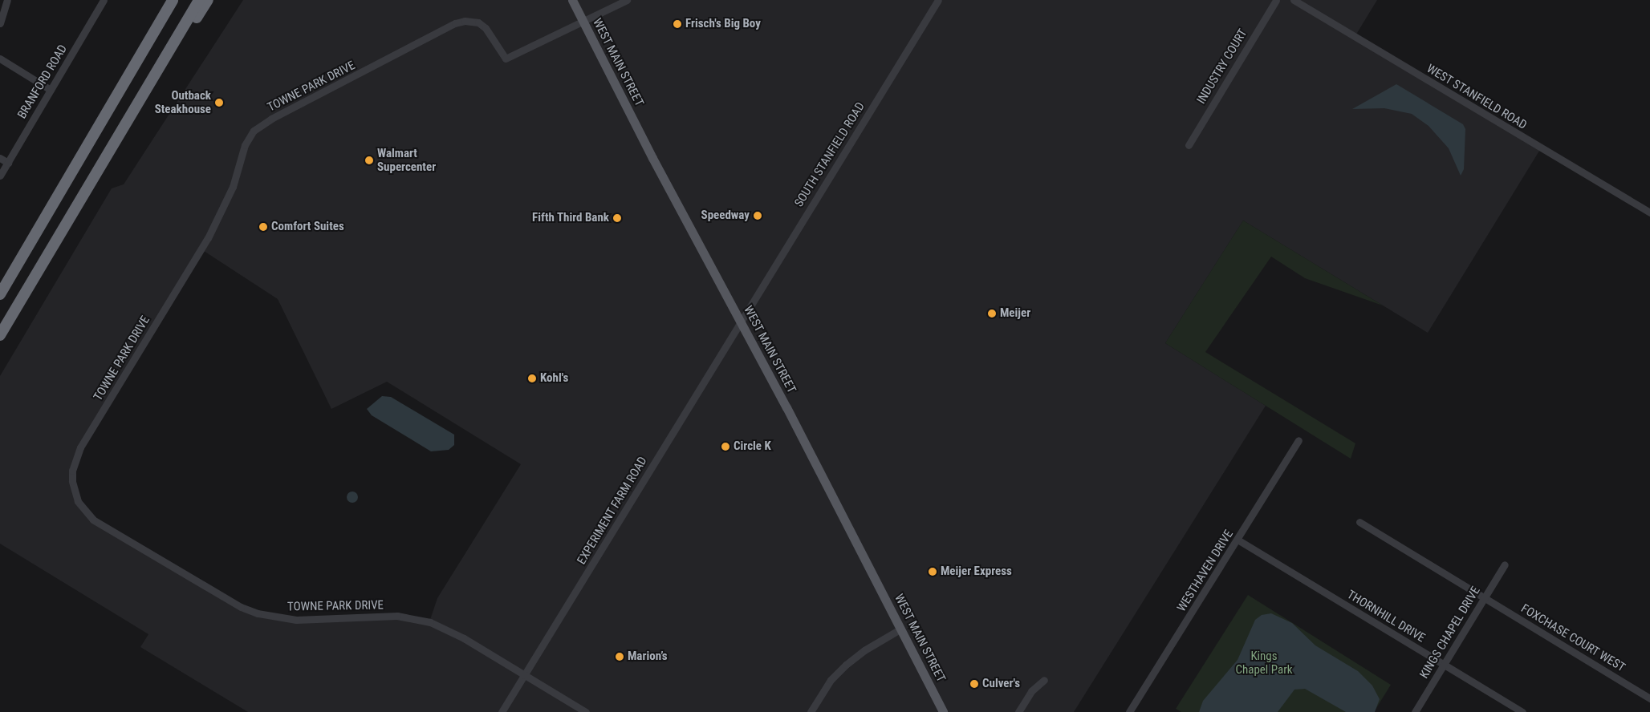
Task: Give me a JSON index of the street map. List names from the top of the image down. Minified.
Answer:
{"streets":{"main road":["WEST MAIN STREET"],"street":["INDUSTRY COURT","BRANFORD ROAD","TOWNE PARK DRIVE","WEST STANFIELD ROAD","SOUTH STANFIELD ROAD","EXPERIMENT FARM ROAD","WESTHAVEN DRIVE","THORNHILL DRIVE","KINGS CHAPEL DRIVE","FOXCHASE COURT WEST"]},"crossings":[["WEST MAIN STREET","TOWNE PARK DRIVE"],["WEST MAIN STREET","SOUTH STANFIELD ROAD"],["WEST MAIN STREET","EXPERIMENT FARM ROAD"],["TOWNE PARK DRIVE","EXPERIMENT FARM ROAD"],["SOUTH STANFIELD ROAD","EXPERIMENT FARM ROAD"],["WESTHAVEN DRIVE","THORNHILL DRIVE"],["THORNHILL DRIVE","KINGS CHAPEL DRIVE"],["KINGS CHAPEL DRIVE","FOXCHASE COURT WEST"]],"parks":["Kings Chapel Park"],"places":["Frisch's Big Boy","Outback Steakhouse","Walmart Supercenter","Speedway","Fifth Third Bank","Comfort Suites","Meijer","Kohl's","Circle K","Meijer Express","Marion’s","Culver's"]}
